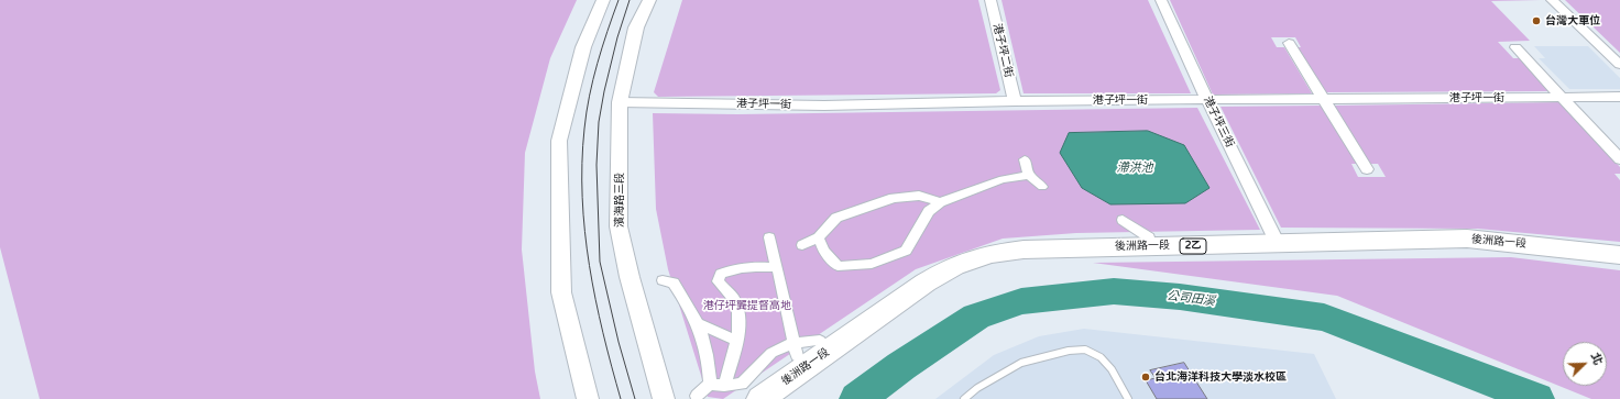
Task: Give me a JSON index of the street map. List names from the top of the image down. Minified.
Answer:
{"streets":{"main road":["後洲路一段","2乙"],"street":["港子坪二街","港子坪一街","港子坪三街","濱海路三段"]},"crossings":[["港子坪二街","港子坪一街"],["港子坪一街","港子坪三街"],["港子坪一街","濱海路三段"],["港子坪三街","後洲路一段"]],"water":["滯洪池","公司田溪"],"parks":["港仔坪龔提督高地"],"places":["台灣大車位","台北海洋科技大學淡水校區"],"north":"top right"}
